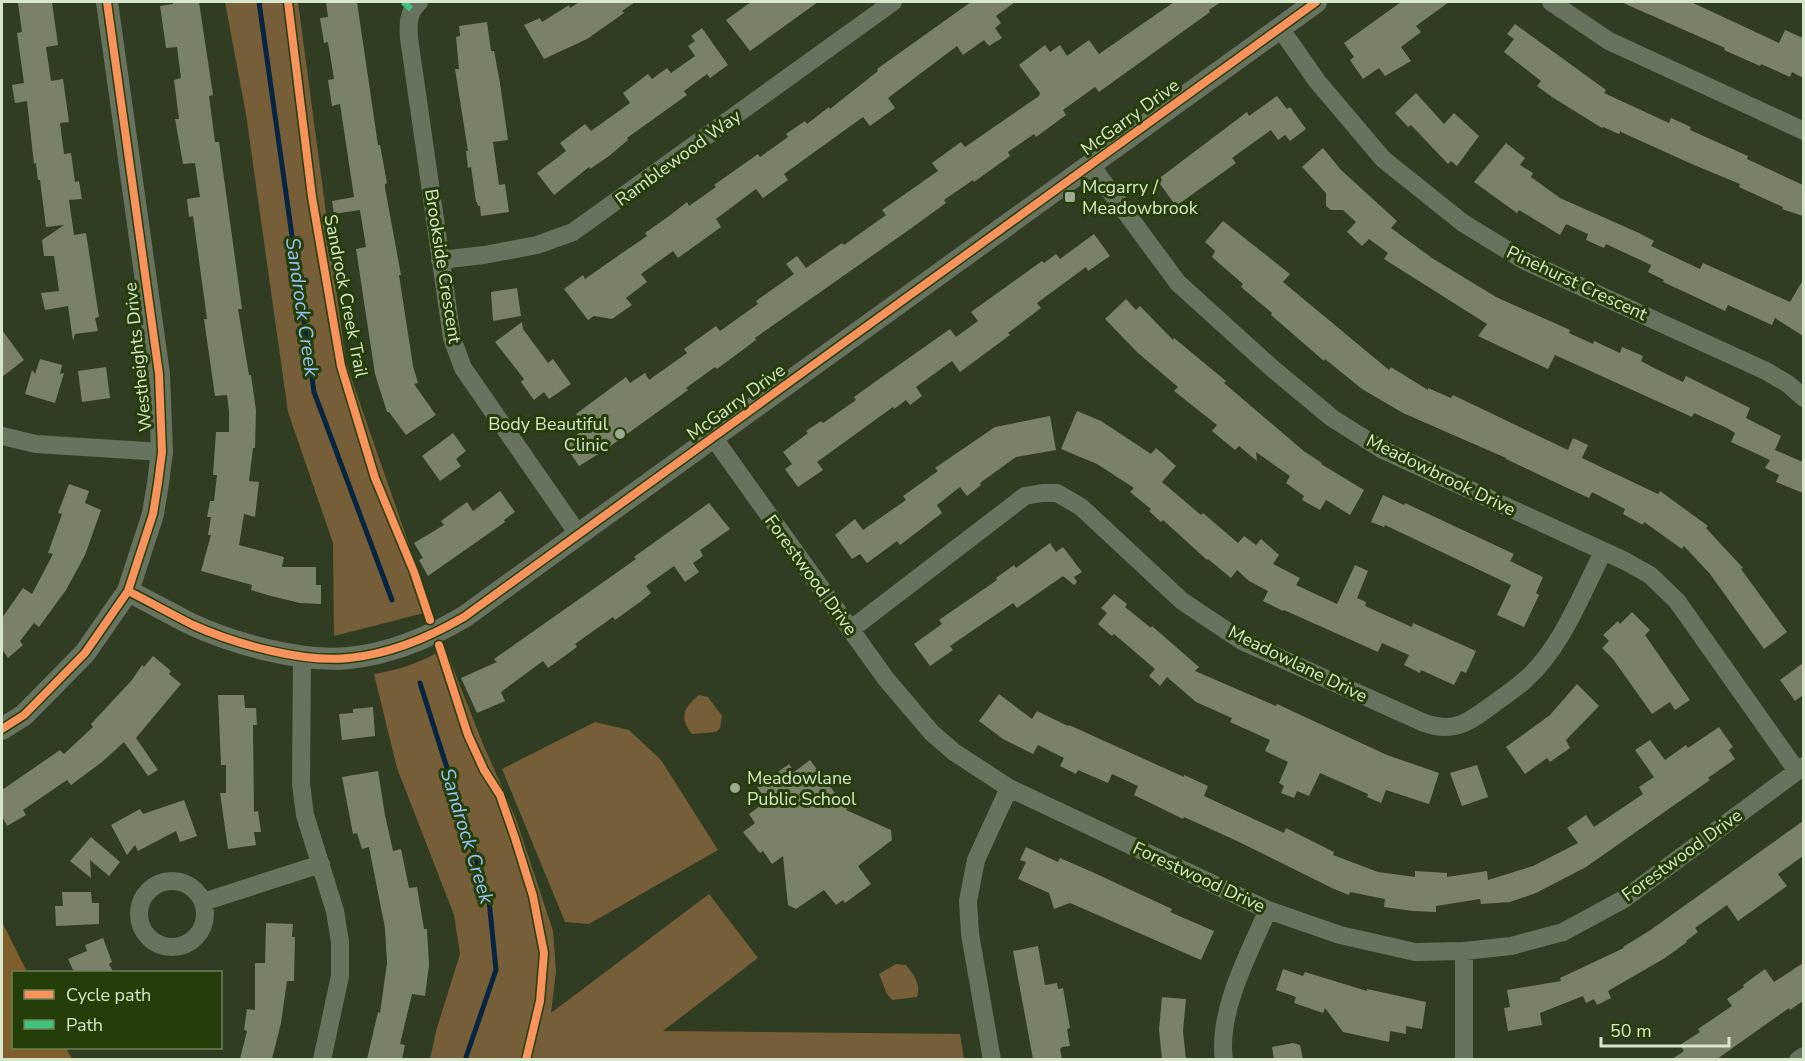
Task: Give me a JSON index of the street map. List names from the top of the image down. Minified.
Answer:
{"streets":{"street":["McGarry Drive","Ramblewood Way","Brookside Crescent","Pinehurst Crescent","Westheights Drive","Meadowbrook Drive","Forestwood Drive","Meadowlane Drive"],"cycle path":["Sandrock Creek Trail"]},"crossings":[["McGarry Drive","Brookside Crescent"],["McGarry Drive","Pinehurst Crescent"],["McGarry Drive","Westheights Drive"],["McGarry Drive","Meadowbrook Drive"],["McGarry Drive","Forestwood Drive"],["Ramblewood Way","Brookside Crescent"],["Meadowbrook Drive","Forestwood Drive"],["Meadowbrook Drive","Meadowlane Drive"],["Forestwood Drive","Meadowlane Drive"]],"water":["Sandrock Creek"],"places":{"transit":["Mcgarry / Meadowbrook"],"other":["Body Beautiful Clinic","Meadowlane Public School"]},"legend":["Cycle path","Path"],"scale_bar":"50 m"}
